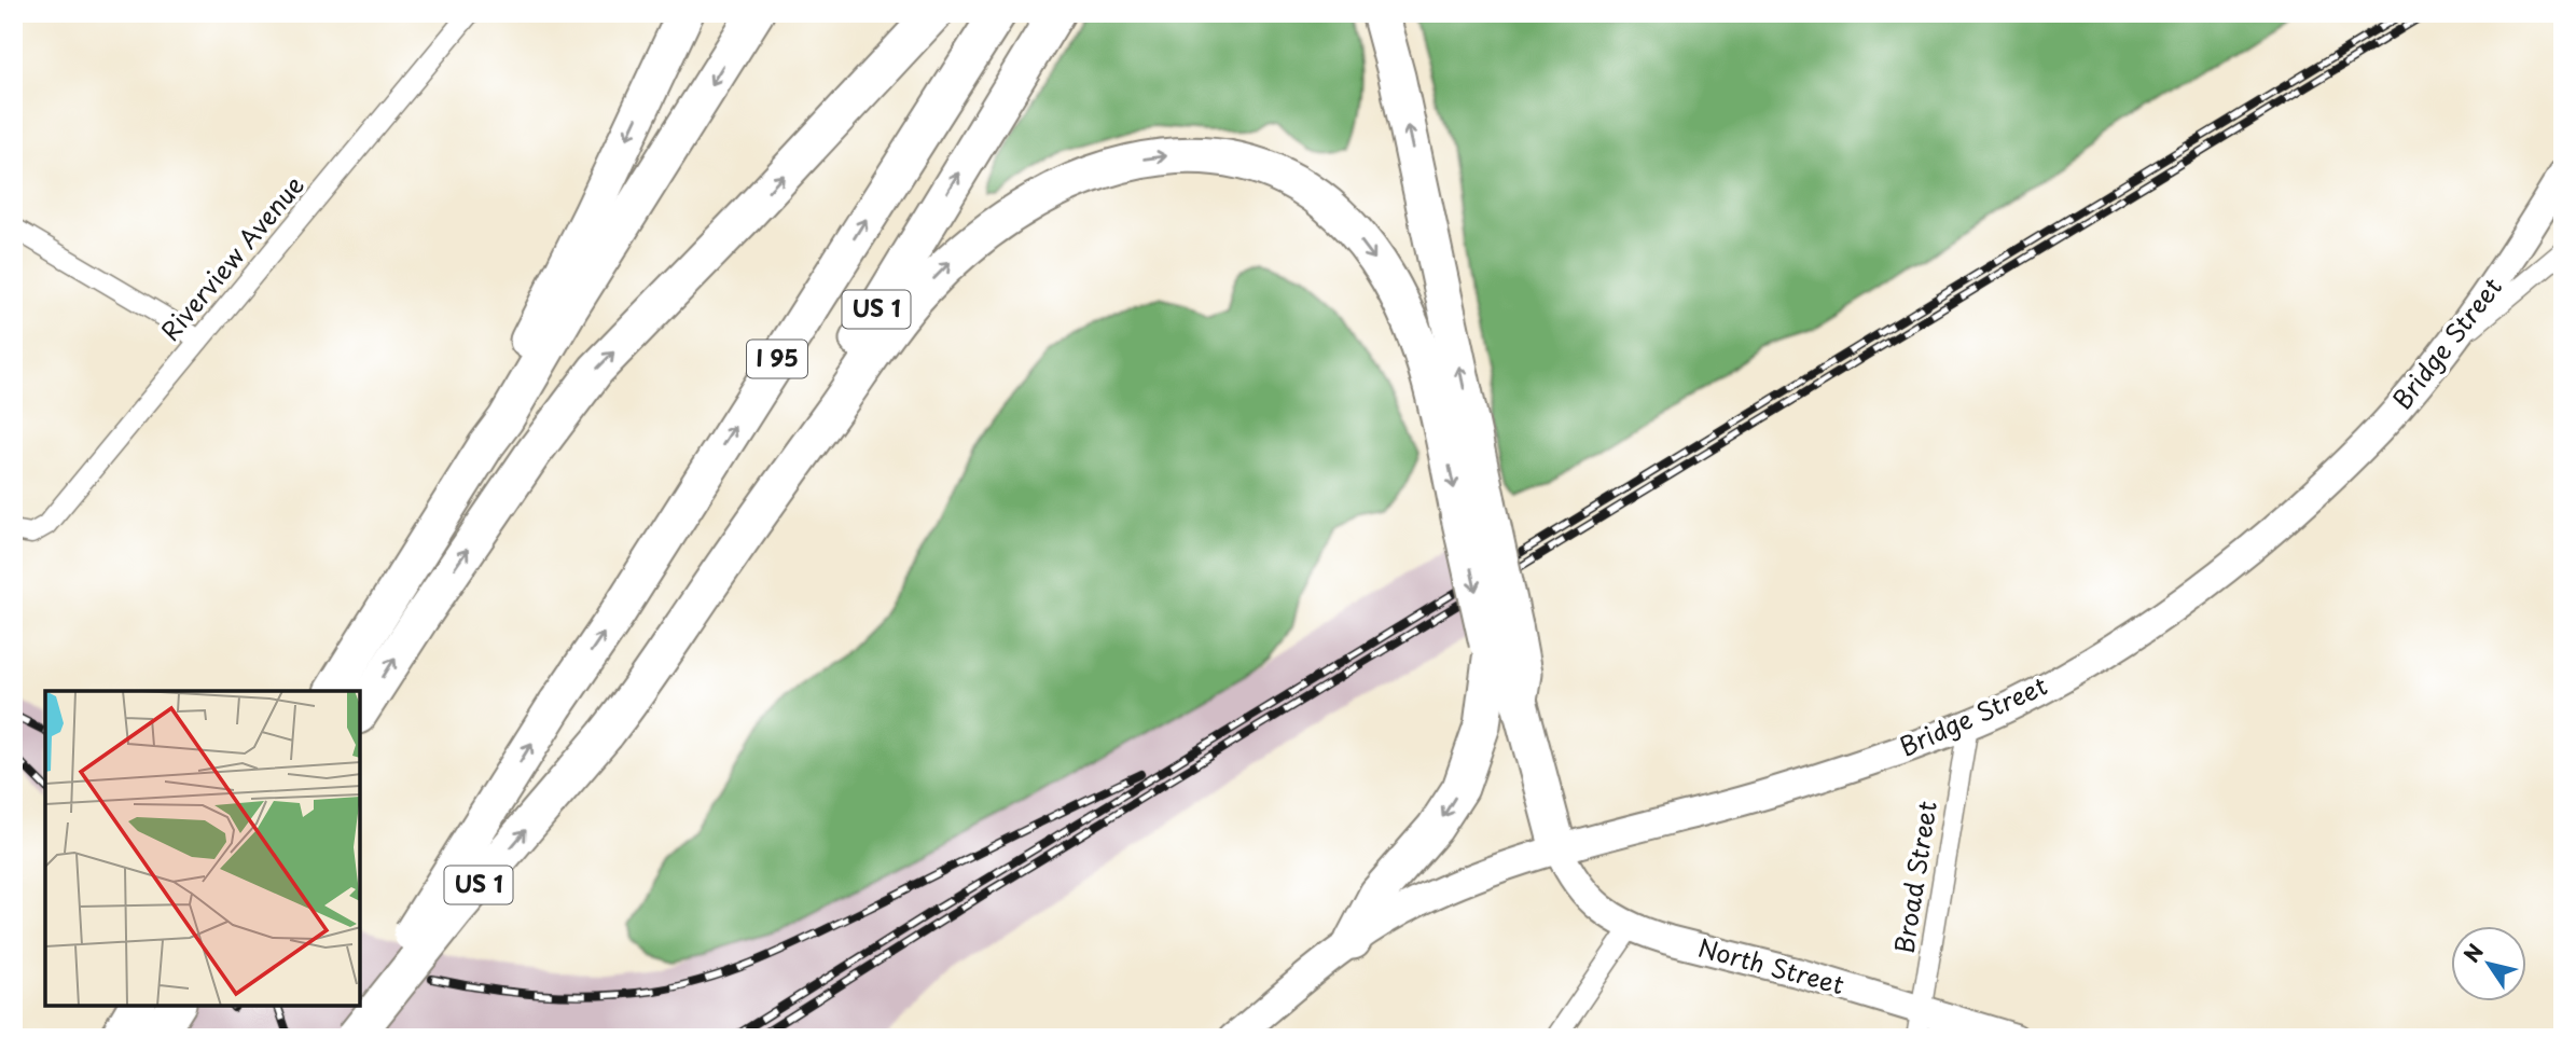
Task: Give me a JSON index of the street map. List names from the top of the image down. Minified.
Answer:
{"streets":{"highway":["US 1","I 95"],"main road":["Bridge Street","North Street"],"street":["Riverview Avenue","Broad Street"]},"crossings":[["Bridge Street","Broad Street"],["Bridge Street","North Street"],["Broad Street","North Street"]],"north":"top left"}
